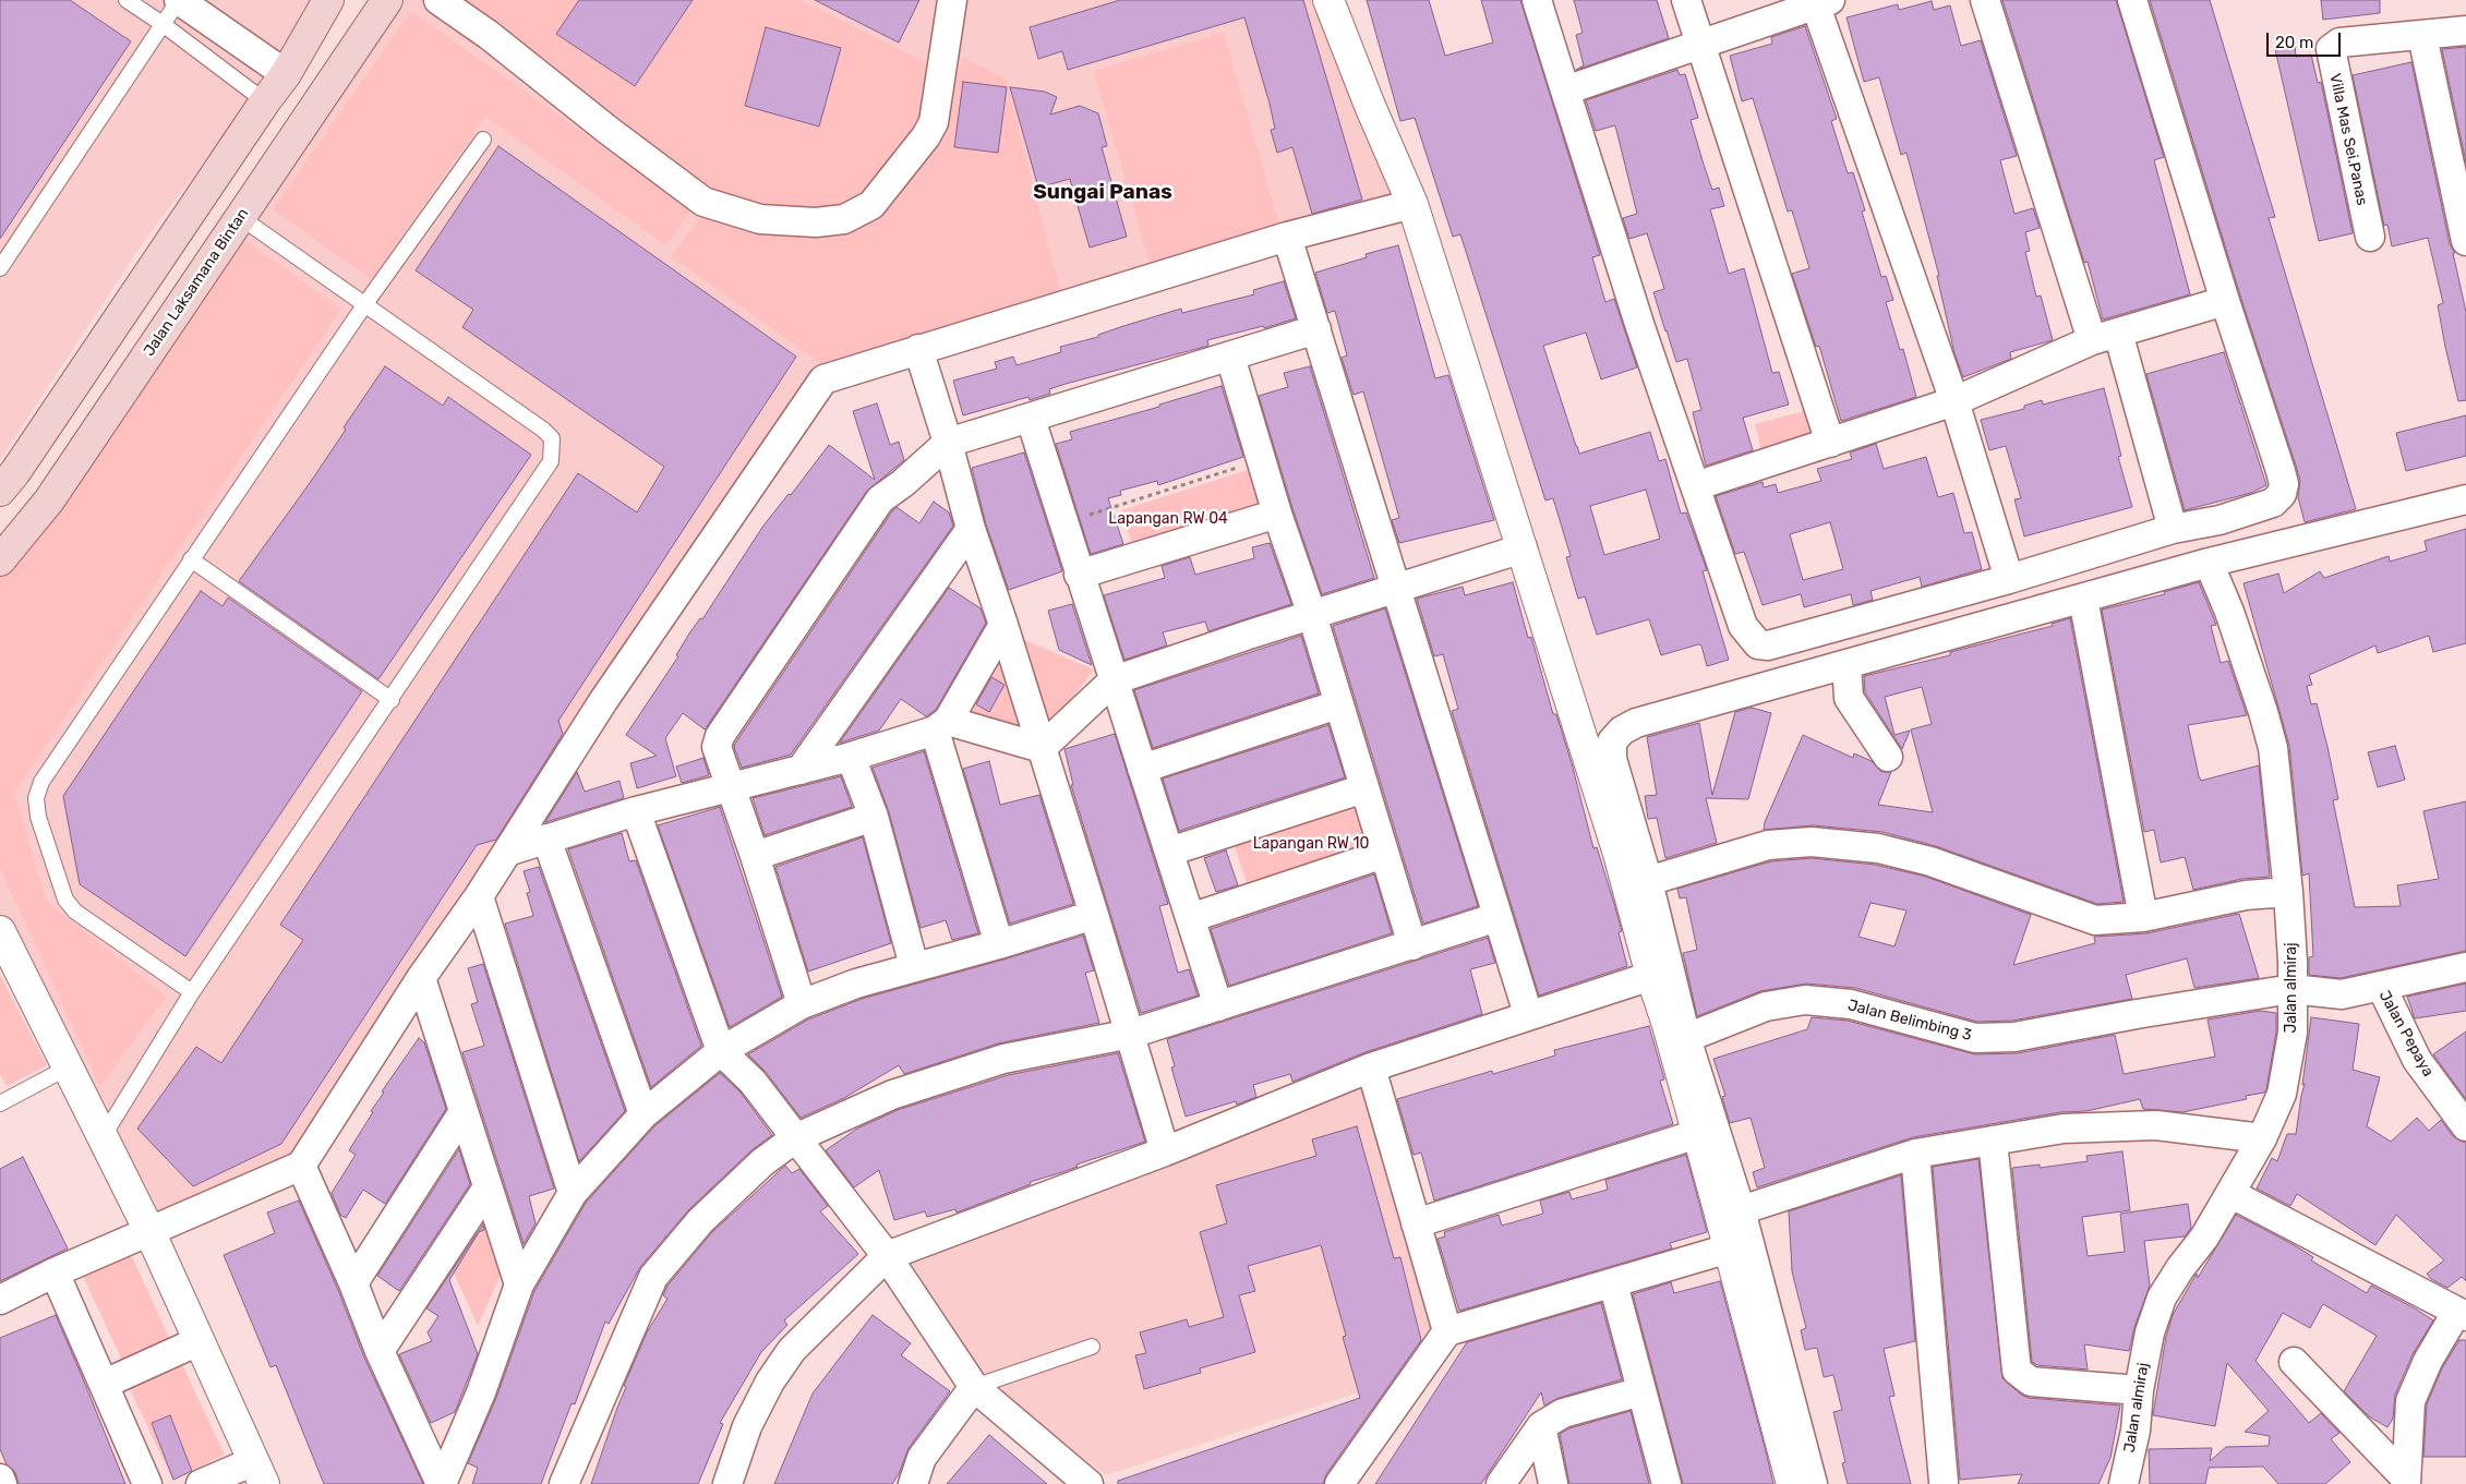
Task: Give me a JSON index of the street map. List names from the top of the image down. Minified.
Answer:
{"streets":{"main road":["Jalan Laksamana Bintan"],"street":["Villa Mas Sei.Panas","Jalan almiraj","Jalan Belimbing 3","Jalan Pepaya"]},"crossings":[["Jalan almiraj","Jalan Belimbing 3"],["Jalan almiraj","Jalan Pepaya"],["Jalan Belimbing 3","Jalan Pepaya"]],"districts":["Sungai Panas"],"parks":["Lapangan RW 04","Lapangan RW 10"],"scale_bar":"20 m"}
